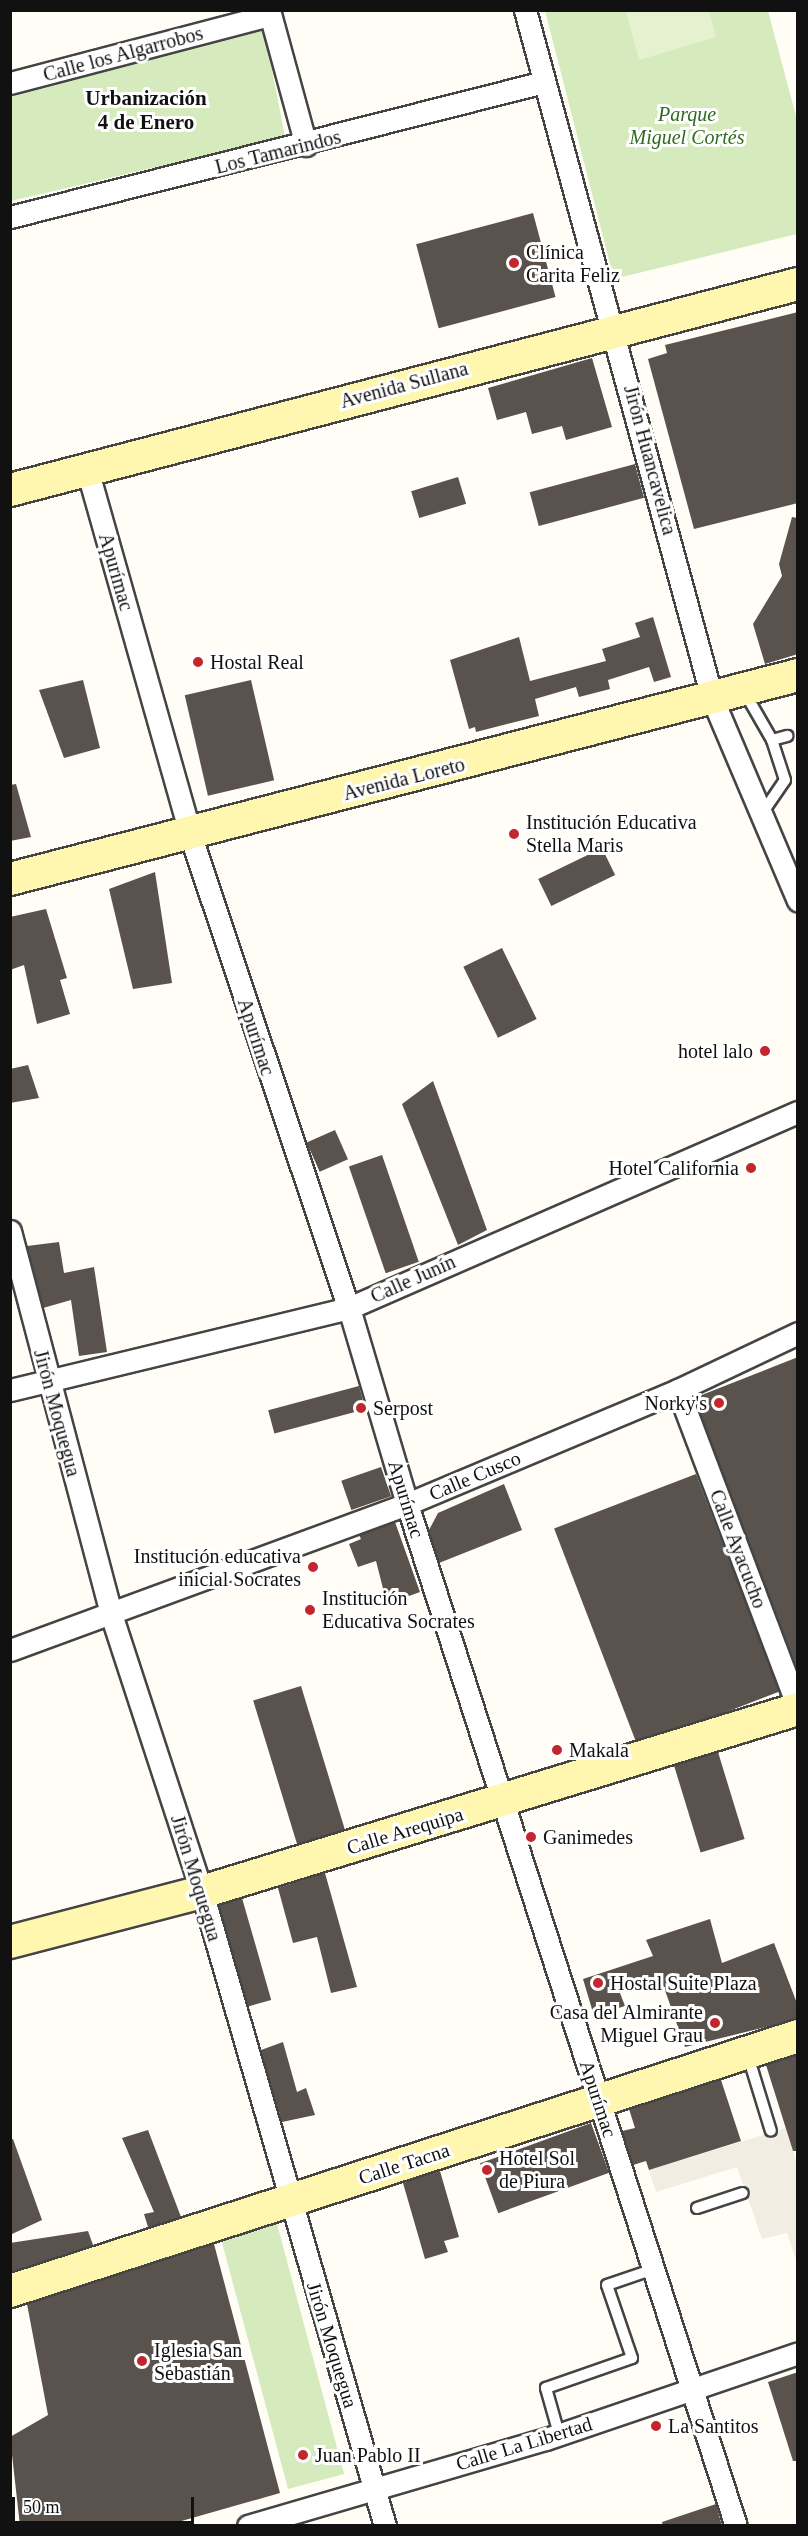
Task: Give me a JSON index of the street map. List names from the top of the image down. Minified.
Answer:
{"streets":{"street":["Calle los Algarrobos","Los Tamarindos","Avenida Sullana","Jirón Huancavelica","Apurímac","Avenida Loreto","Calle Junín","Jirón Moquegua","Calle Cusco","Calle Ayacucho","Calle Arequipa","Calle Tacna","Calle La Libertad"]},"crossings":[["Los Tamarindos","Jirón Huancavelica"],["Avenida Sullana","Jirón Huancavelica"],["Avenida Sullana","Apurímac"],["Jirón Huancavelica","Avenida Loreto"],["Apurímac","Avenida Loreto"],["Apurímac","Calle Junín"],["Apurímac","Calle Cusco"],["Apurímac","Calle Arequipa"],["Apurímac","Calle Tacna"],["Apurímac","Calle La Libertad"],["Calle Junín","Jirón Moquegua"],["Jirón Moquegua","Calle Cusco"],["Jirón Moquegua","Calle Arequipa"],["Jirón Moquegua","Calle Tacna"],["Jirón Moquegua","Calle La Libertad"],["Calle Cusco","Calle Ayacucho"],["Calle Ayacucho","Calle Arequipa"]],"districts":["Urbanización 4 de Enero"],"parks":["Parque Miguel Cortés"],"places":["Clínica Carita Feliz","Hostal Real","Institución Educativa Stella Maris","hotel lalo","Hotel California","Norky's","Serpost","Institución educativa inicial Socrates","Institución Educativa Socrates","Makala","Ganimedes","Hostal Suite Plaza","Casa del Almirante Miguel Grau","Hotel Sol de Piura","Iglesia San Sebastián","La Santitos","Juan Pablo II"],"scale_bar":"50 m"}
